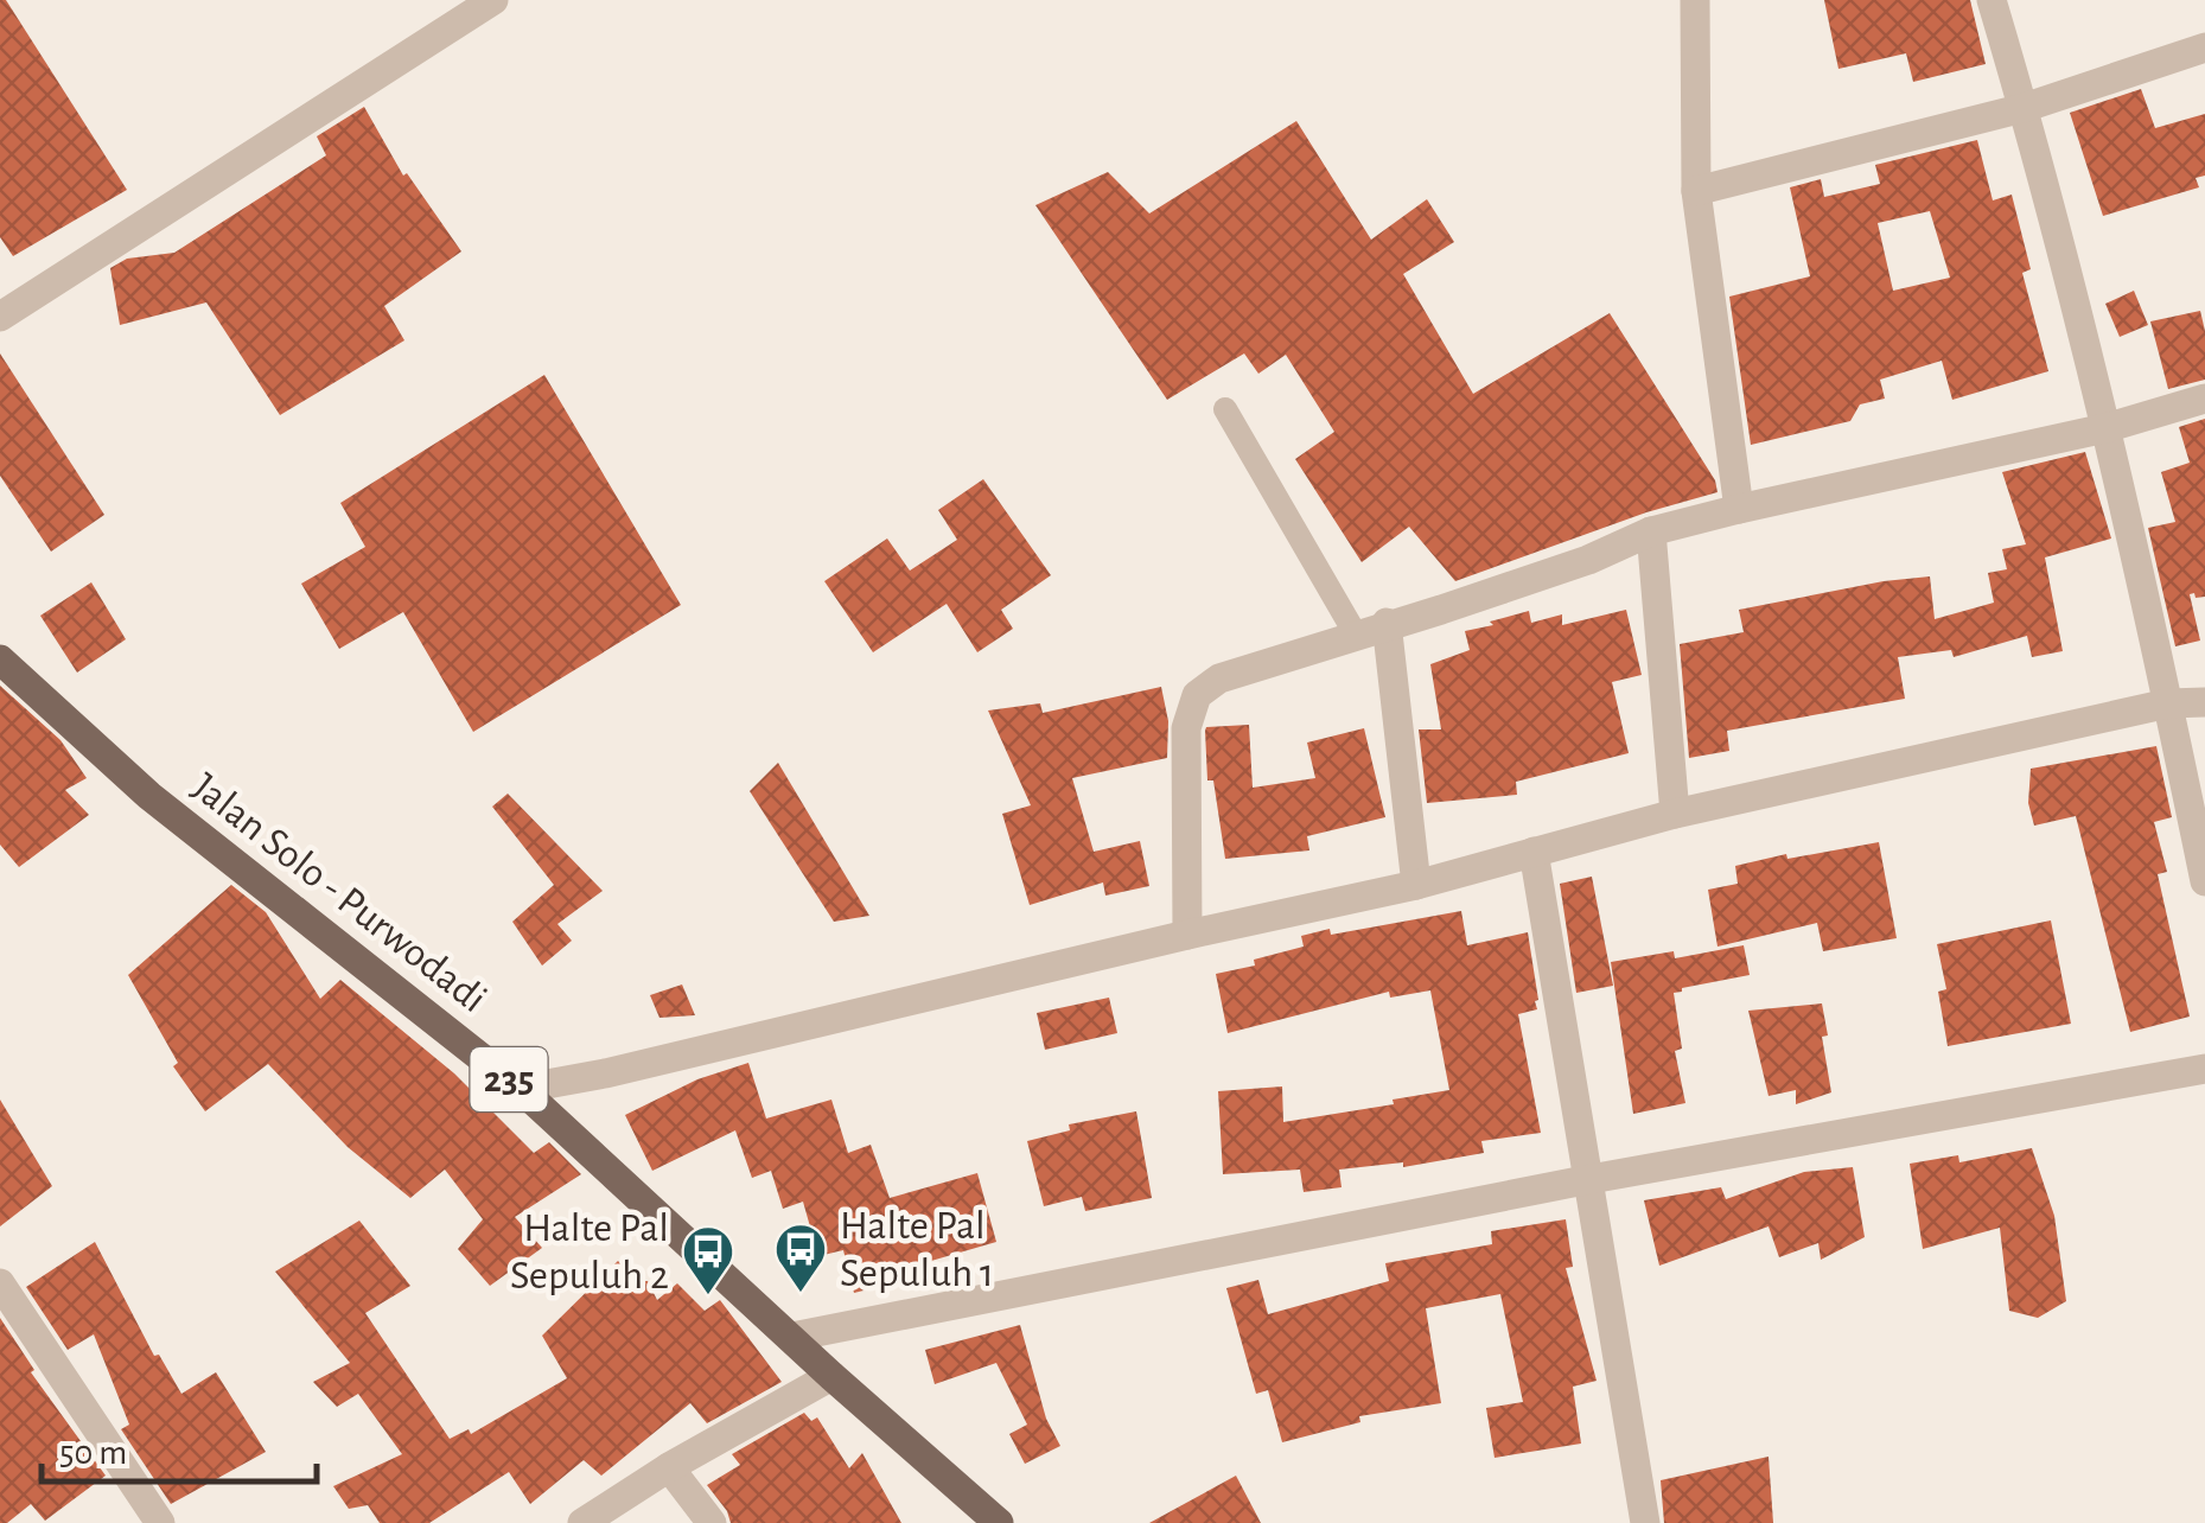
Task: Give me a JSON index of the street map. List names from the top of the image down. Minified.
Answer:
{"streets":{"main road":["Jalan Solo - Purwodadi","235"]},"places":{"bus stop":["Halte Pal Sepuluh 1","Halte Pal Sepuluh 2"]},"scale_bar":"50 m"}
